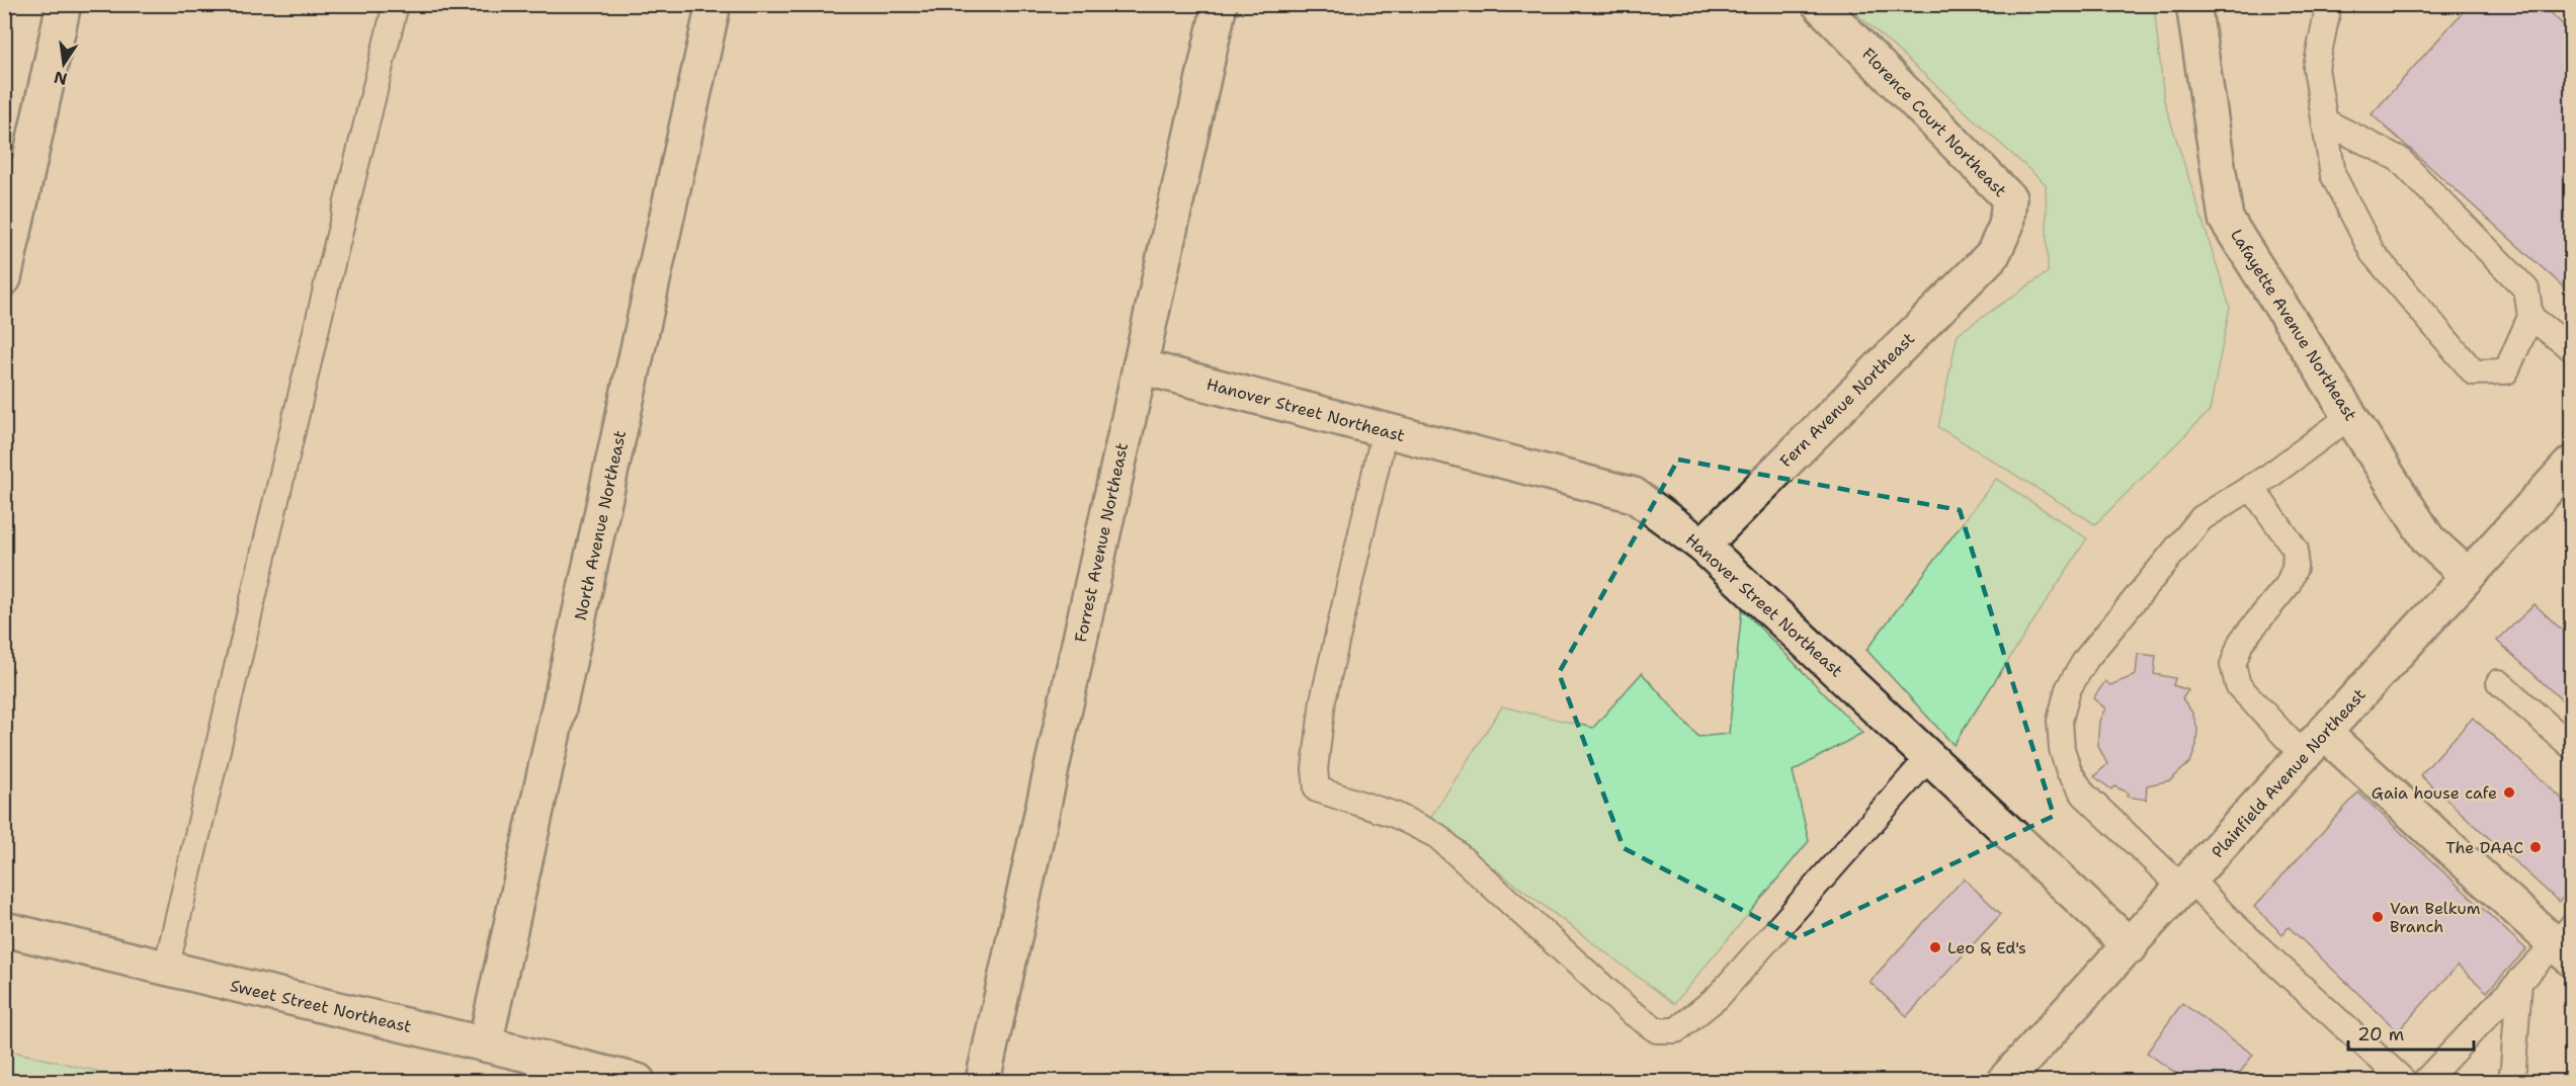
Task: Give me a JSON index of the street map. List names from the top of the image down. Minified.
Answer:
{"streets":{"street":["Florence Court Northeast","Lafayette Avenue Northeast","Fern Avenue Northeast","Hanover Street Northeast","North Avenue Northeast","Forrest Avenue Northeast","Plainfield Avenue Northeast","Sweet Street Northeast"]},"crossings":[["Florence Court Northeast","Fern Avenue Northeast"],["Lafayette Avenue Northeast","Plainfield Avenue Northeast"],["Fern Avenue Northeast","Hanover Street Northeast"],["Hanover Street Northeast","Forrest Avenue Northeast"],["Hanover Street Northeast","Plainfield Avenue Northeast"],["North Avenue Northeast","Sweet Street Northeast"]],"places":["Gaia house cafe","The DAAC","Van Belkum Branch","Leo & Ed's"],"scale_bar":"20 m","north":"bottom"}
